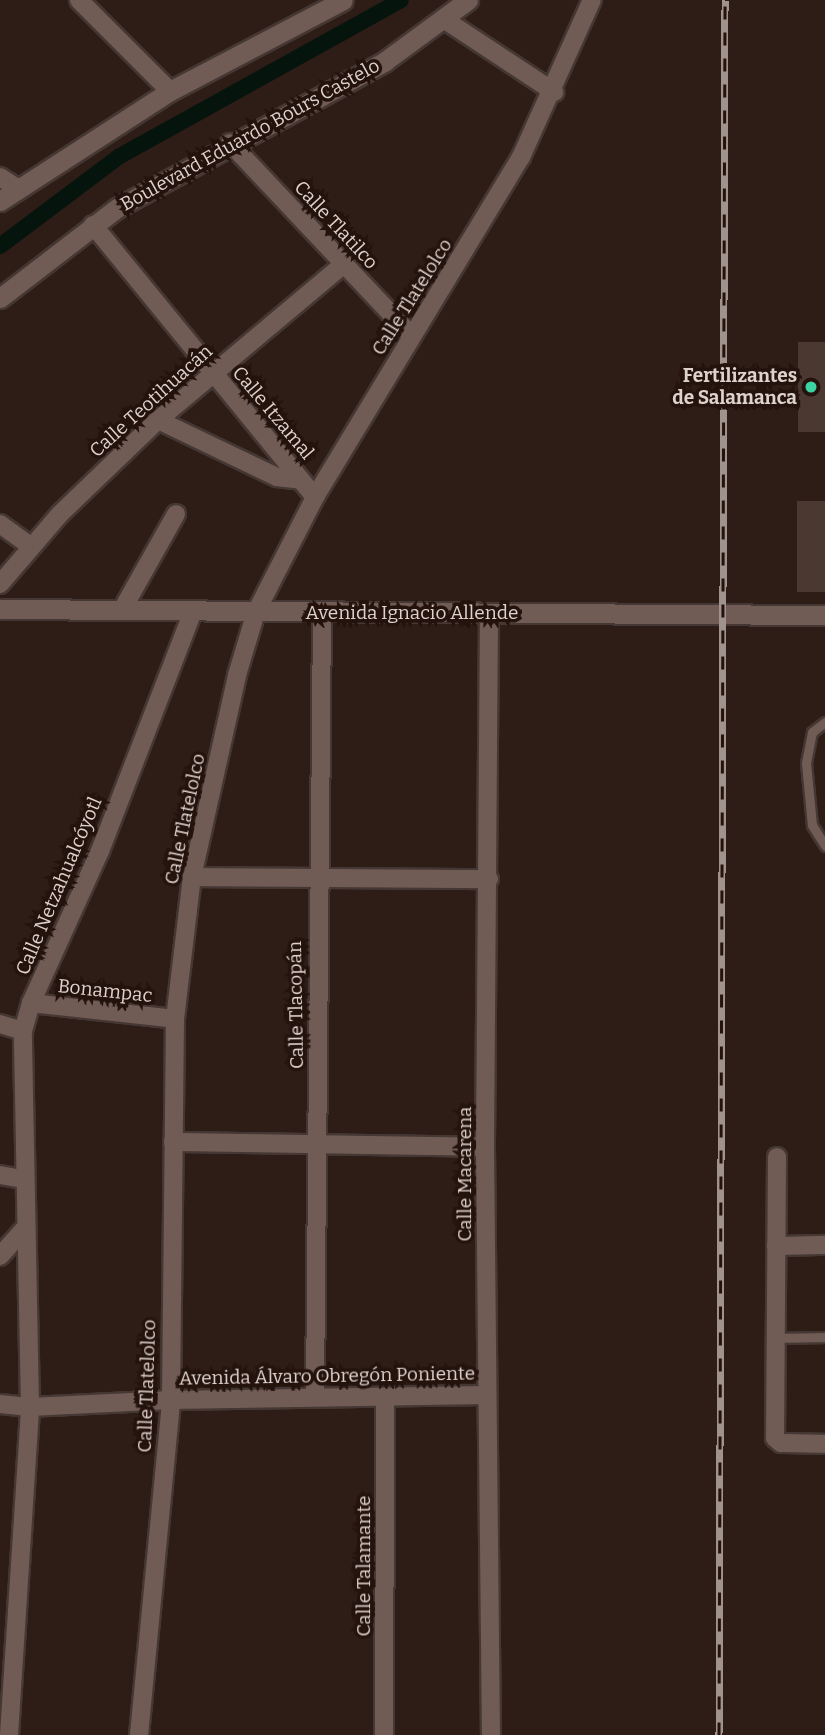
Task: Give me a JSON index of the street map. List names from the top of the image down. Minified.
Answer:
{"streets":{"main road":["Boulevard Eduardo Bours Castelo","Avenida Ignacio Allende"],"street":["Calle Tlatilco","Calle Tlatelolco","Calle Teotihuacán","Calle Itzamal","Calle Netzahualcóyotl","Bonampac","Calle Tlacopán","Calle Macarena","Avenida Álvaro Obregón Poniente","Calle Talamante"]},"crossings":[["Boulevard Eduardo Bours Castelo","Calle Tlatilco"],["Boulevard Eduardo Bours Castelo","Calle Itzamal"],["Calle Tlatilco","Calle Tlatelolco"],["Calle Tlatilco","Calle Teotihuacán"],["Calle Tlatelolco","Calle Itzamal"],["Calle Tlatelolco","Avenida Ignacio Allende"],["Calle Tlatelolco","Bonampac"],["Calle Tlatelolco","Avenida Álvaro Obregón Poniente"],["Calle Teotihuacán","Calle Itzamal"],["Avenida Ignacio Allende","Calle Netzahualcóyotl"],["Avenida Ignacio Allende","Calle Tlacopán"],["Avenida Ignacio Allende","Calle Macarena"],["Calle Netzahualcóyotl","Bonampac"],["Calle Netzahualcóyotl","Avenida Álvaro Obregón Poniente"],["Calle Tlacopán","Avenida Álvaro Obregón Poniente"],["Calle Macarena","Avenida Álvaro Obregón Poniente"],["Avenida Álvaro Obregón Poniente","Calle Talamante"]],"places":["Fertilizantes de Salamanca"]}
